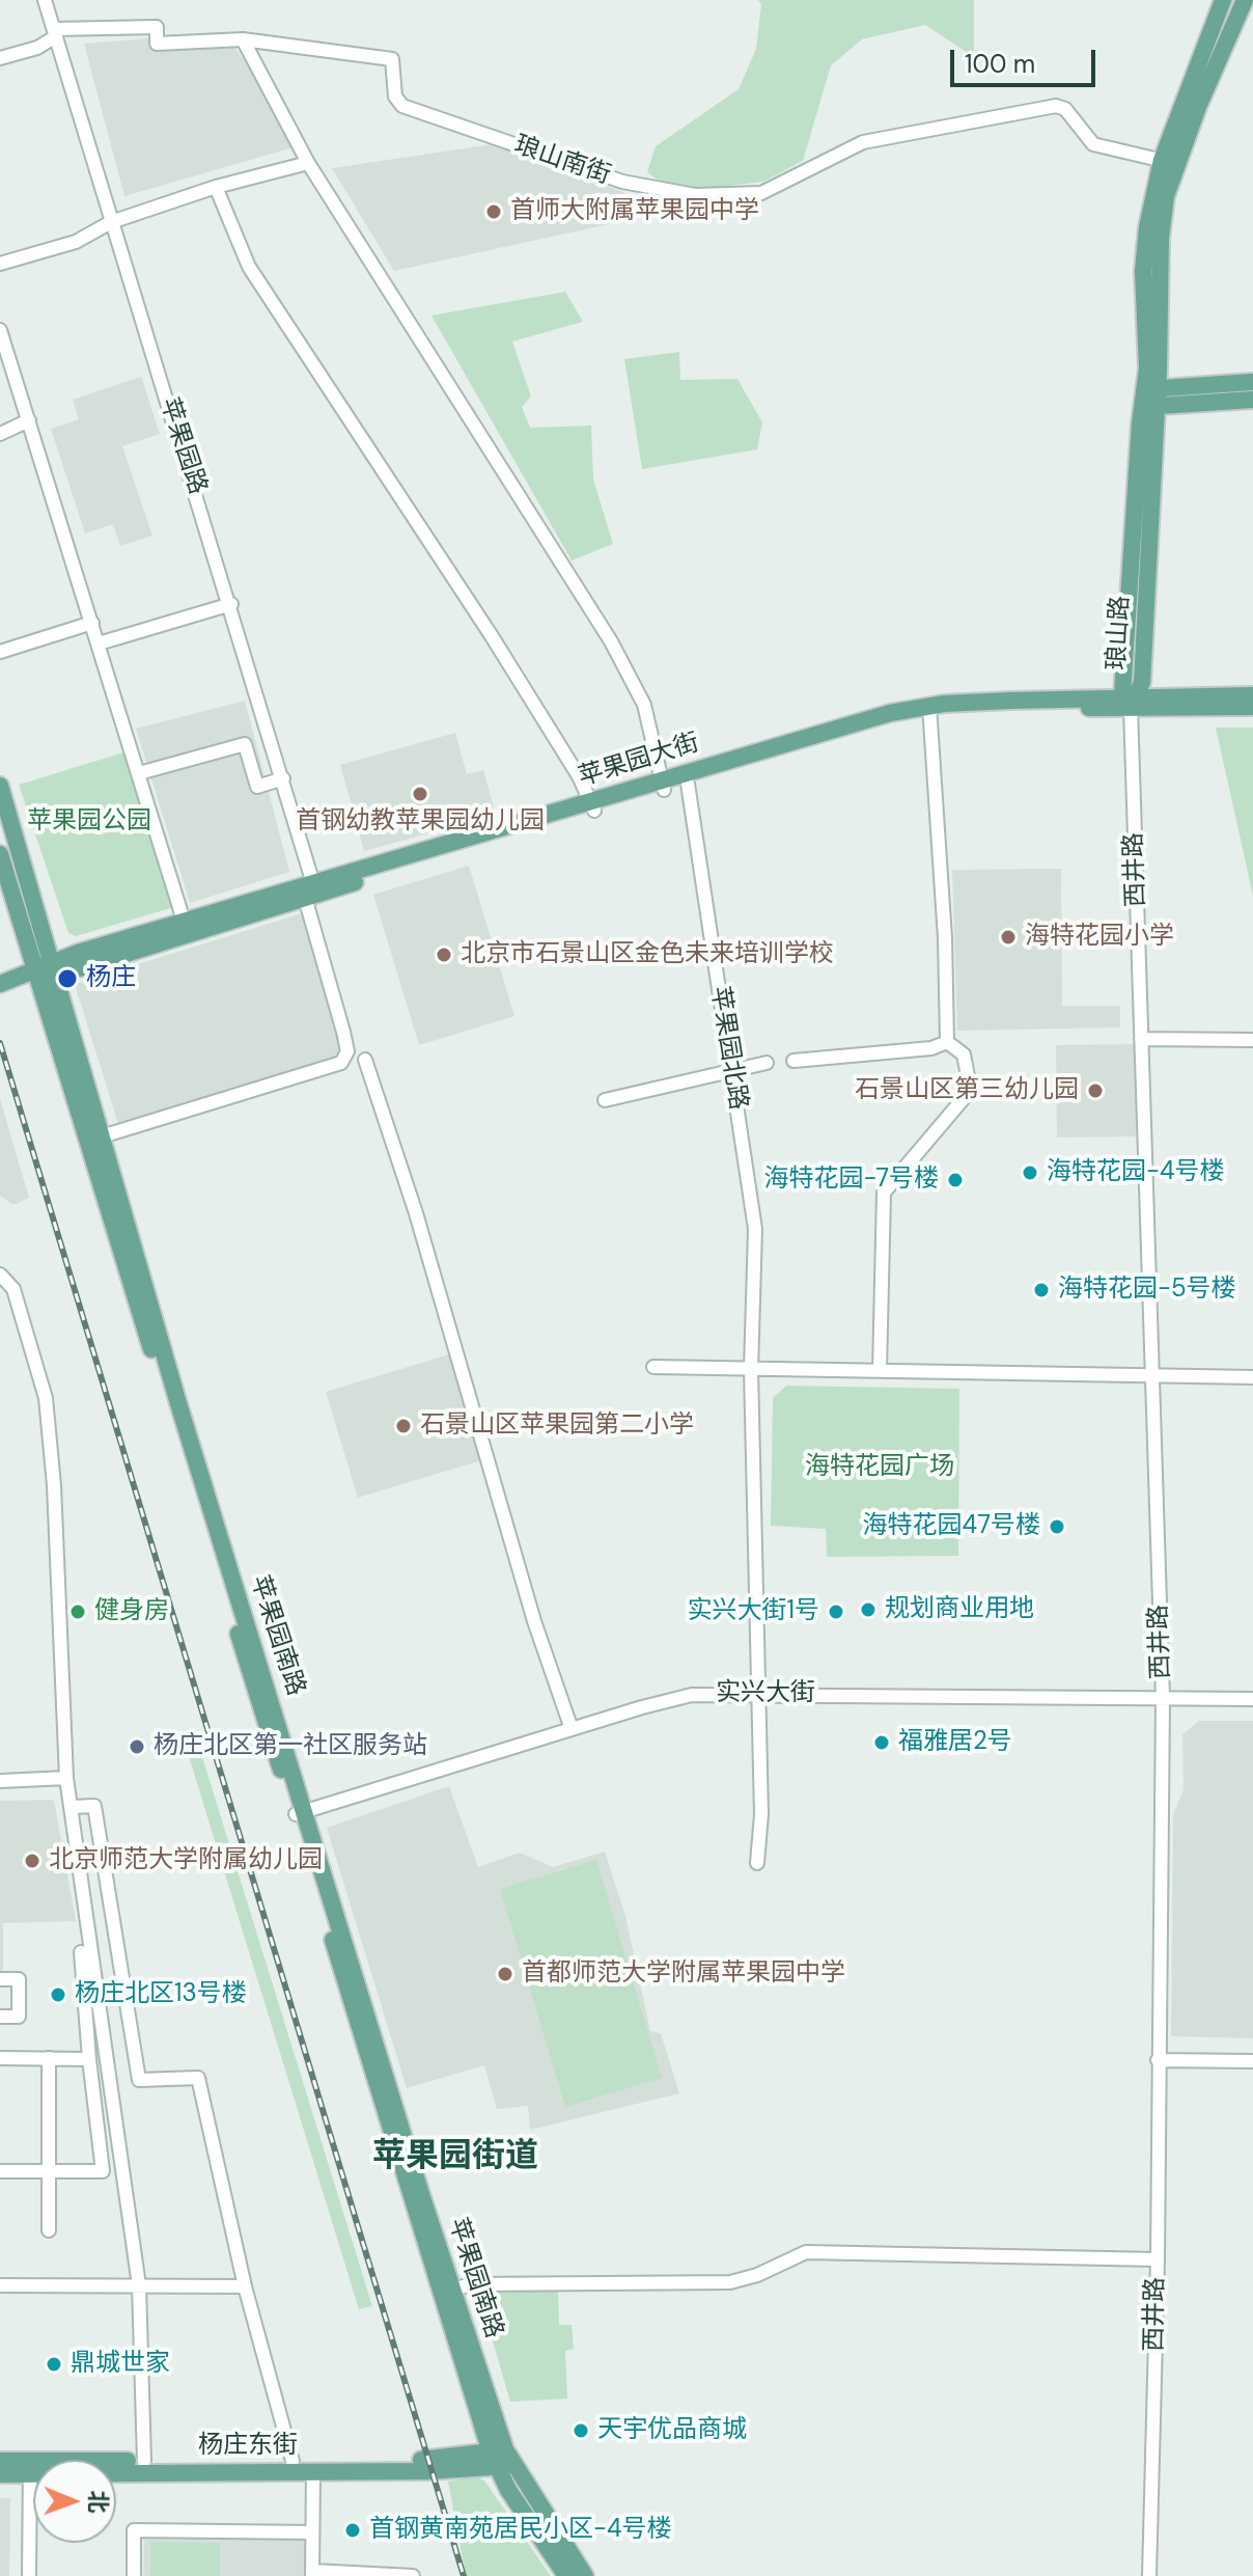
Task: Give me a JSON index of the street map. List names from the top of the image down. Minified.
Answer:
{"streets":{"main road":["琅山路","苹果园大街","苹果园南路","杨庄东街"],"street":["琅山南街","苹果园路","西井路","苹果园北路","实兴大街"]},"crossings":[["琅山南街","苹果园路"],["琅山南街","琅山路"],["苹果园路","苹果园大街"],["苹果园路","苹果园南路"],["琅山路","苹果园大街"],["琅山路","西井路"],["苹果园大街","西井路"],["苹果园大街","苹果园北路"],["苹果园大街","苹果园南路"],["西井路","实兴大街"],["苹果园北路","实兴大街"],["苹果园南路","实兴大街"],["苹果园南路","杨庄东街"]],"districts":["苹果园街道"],"parks":["苹果园公园","海特花园广场"],"places":["首师大附属苹果园中学","首钢幼教苹果园幼儿园","海特花园小学","北京市石景山区金色未来培训学校","杨庄","石景山区第三幼儿园","海特花园-4号楼","海特花园-7号楼","海特花园-5号楼","石景山区苹果园第二小学","海特花园47号楼","规划商业用地","健身房","实兴大街1号","福雅居2号","杨庄北区第一社区服务站","北京师范大学附属幼儿园","首都师范大学附属苹果园中学","杨庄北区13号楼","鼎城世家","天宇优品商城","首钢黄南苑居民小区-4号楼"],"scale_bar":"100 m","north":"right"}
